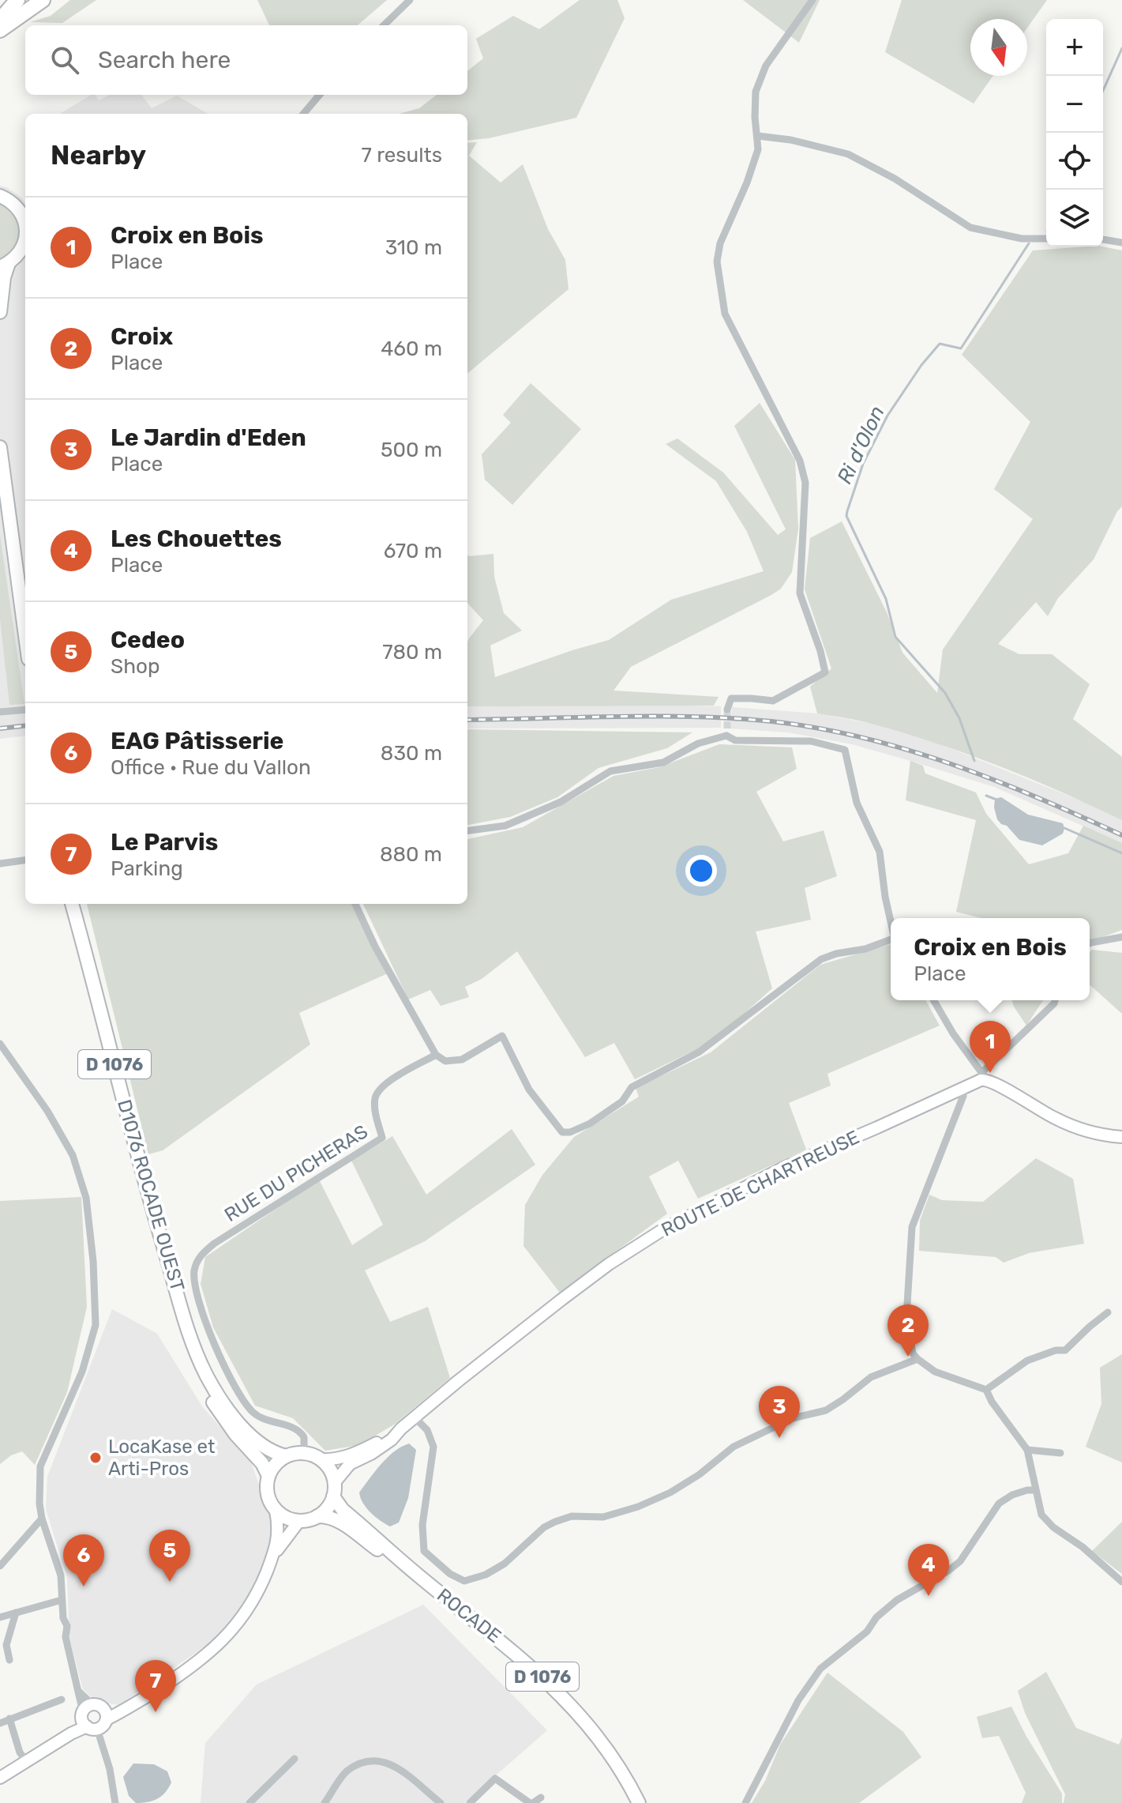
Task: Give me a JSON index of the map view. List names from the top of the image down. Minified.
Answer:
{"streets":{"main road":["D 1076","ROUTE DE CHARTREUSE","D1076 ROCADE OUEST","ROCADE"],"street":["RUE DU PICHERAS"]},"crossings":[["D 1076","RUE DU PICHERAS"],["D 1076","ROUTE DE CHARTREUSE"],["D 1076","D1076 ROCADE OUEST"],["D 1076","ROCADE"],["RUE DU PICHERAS","ROUTE DE CHARTREUSE"],["RUE DU PICHERAS","D1076 ROCADE OUEST"],["RUE DU PICHERAS","ROCADE"],["ROUTE DE CHARTREUSE","D1076 ROCADE OUEST"],["ROUTE DE CHARTREUSE","ROCADE"],["D1076 ROCADE OUEST","ROCADE"]],"water":["Ri d'Olon"],"places":["LocaKase et Arti-Pros"],"north":"bottom","page":{"map_buttons":["+","−"],"search":"Search here","heading":["Nearby","7 results"],"list":[{"mark":"1","name":"Croix en Bois","note":"Place","value":"310 m"},{"mark":"2","name":"Croix","note":"Place","value":"460 m"},{"mark":"3","name":"Le Jardin d'Eden","note":"Place","value":"500 m"},{"mark":"4","name":"Les Chouettes","note":"Place","value":"670 m"},{"mark":"5","name":"Cedeo","note":"Shop","value":"780 m"},{"mark":"6","name":"EAG Pâtisserie","note":"Office · Rue du Vallon","value":"830 m"},{"mark":"7","name":"Le Parvis","note":"Parking","value":"880 m"}],"popup":["Croix en Bois","Place"],"pins":["1","2","3","5","6","4","7"]}}
